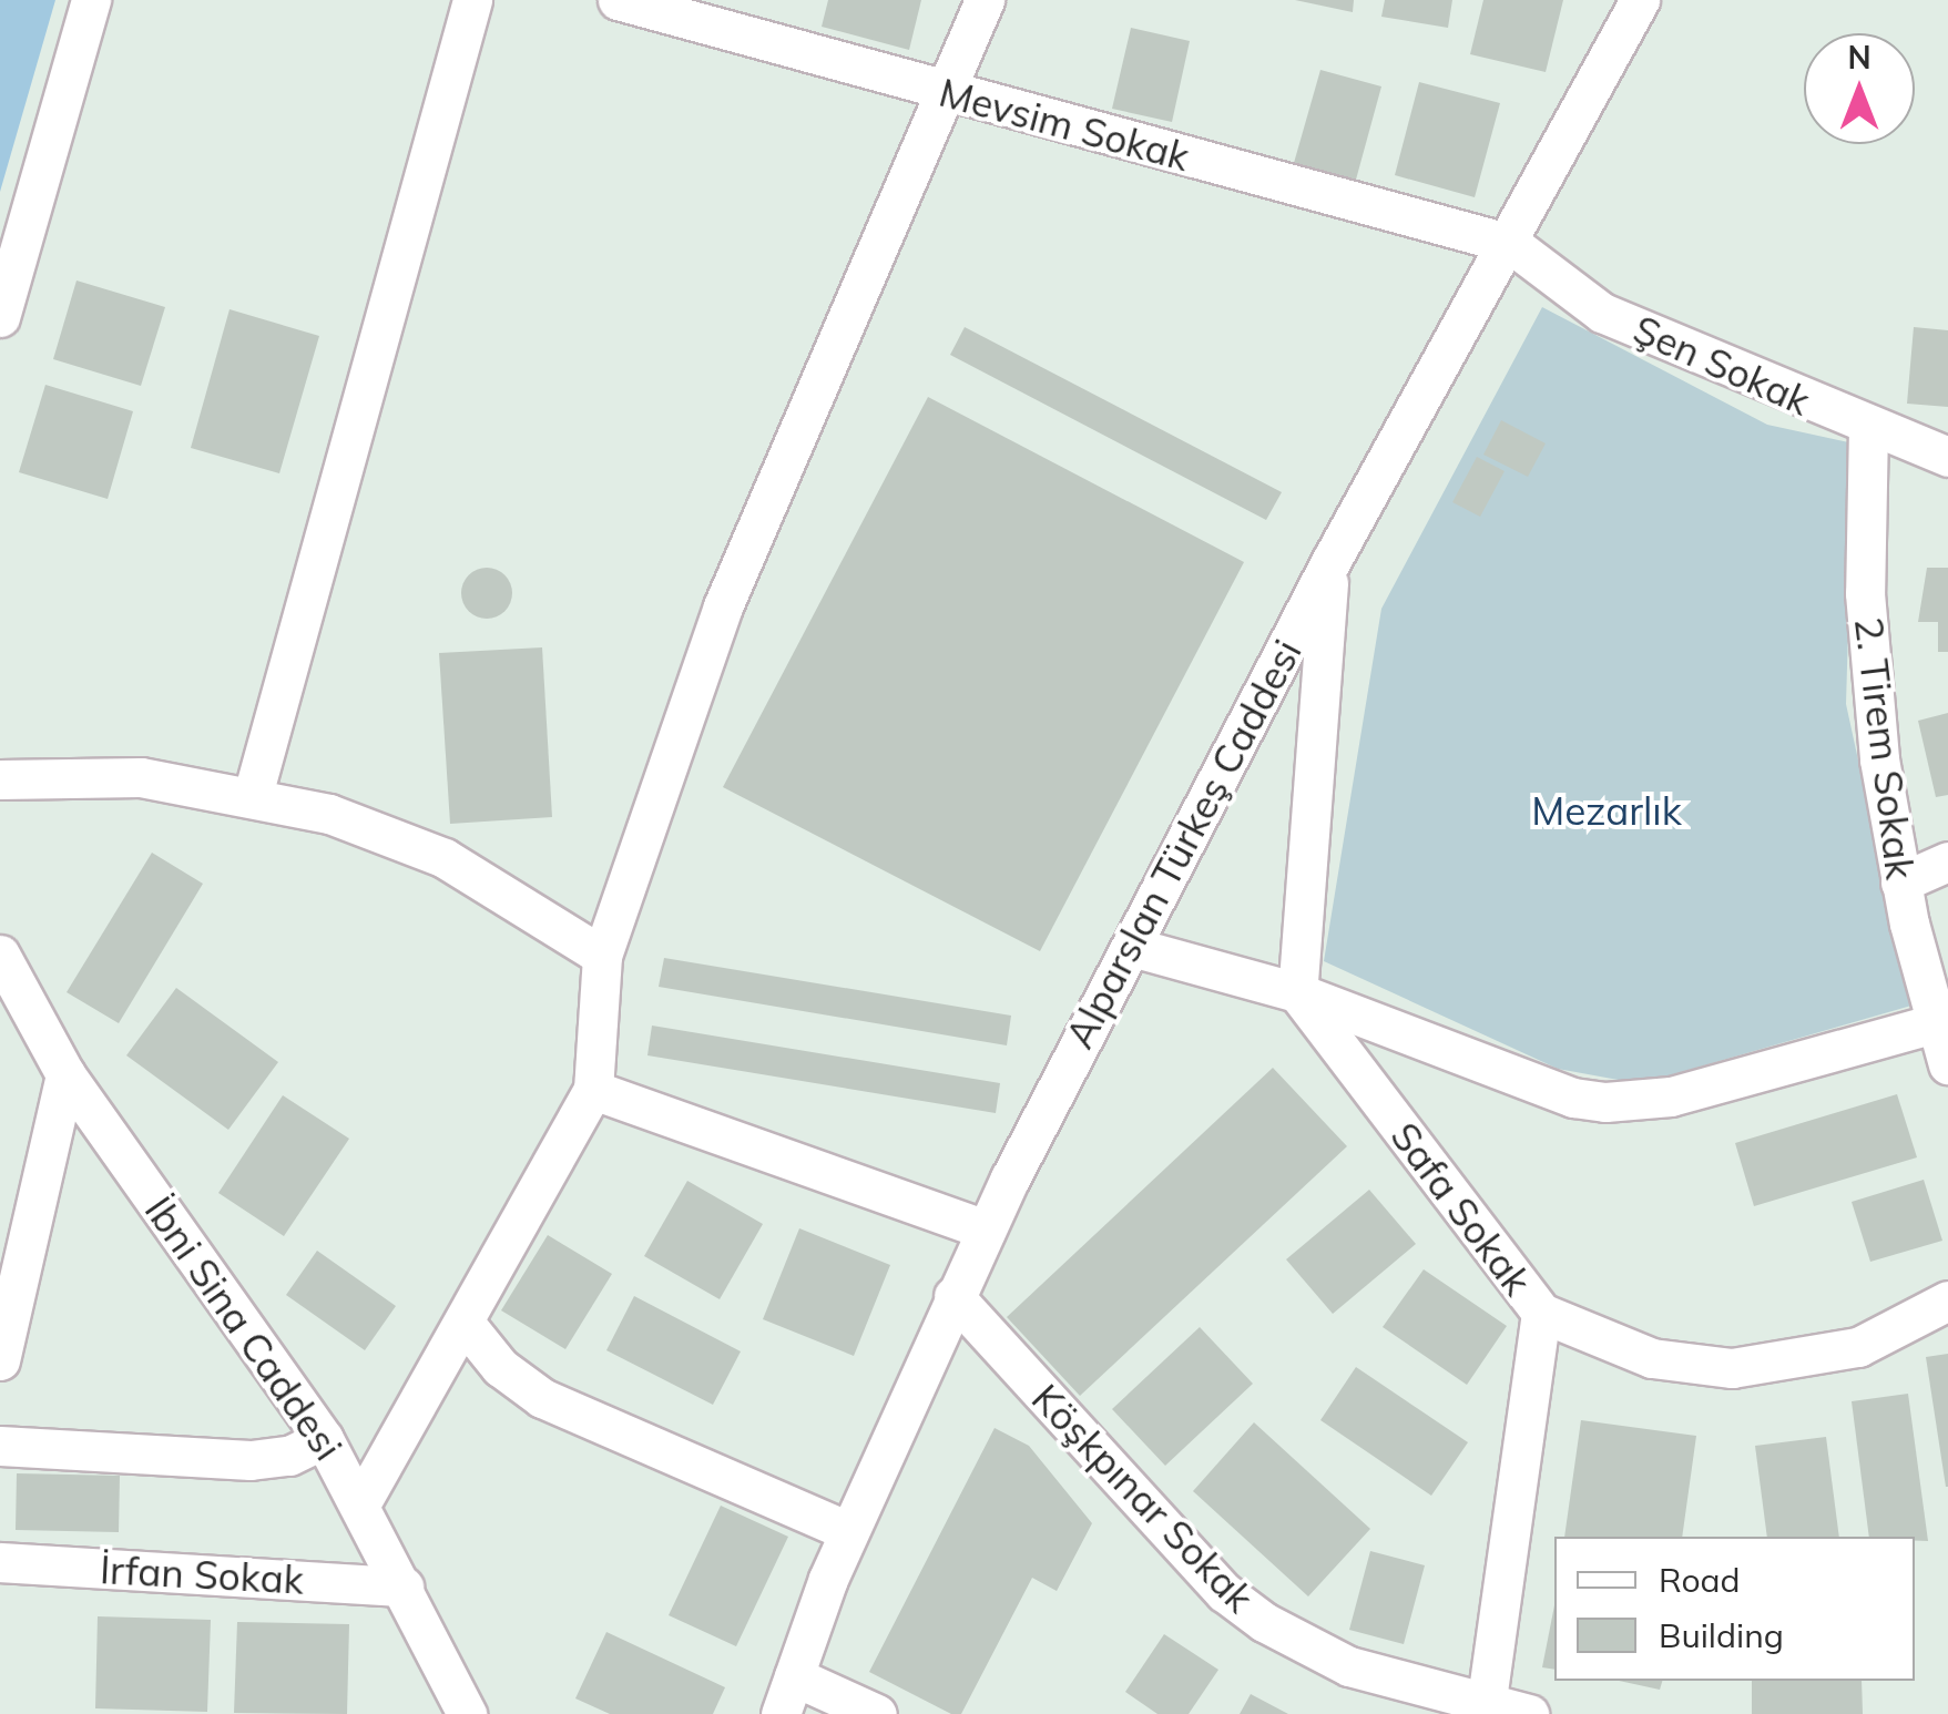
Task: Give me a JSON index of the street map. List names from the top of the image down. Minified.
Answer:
{"streets":{"street":["Mevsim Sokak","Şen Sokak","2. Tirem Sokak","Alparslan Türkeş Caddesi","Safa Sokak","İbni Sina Caddesi","Köşkpınar Sokak","İrfan Sokak"]},"crossings":[["Mevsim Sokak","Şen Sokak"],["Mevsim Sokak","Alparslan Türkeş Caddesi"],["Şen Sokak","2. Tirem Sokak"],["Şen Sokak","Alparslan Türkeş Caddesi"],["Alparslan Türkeş Caddesi","Köşkpınar Sokak"],["Safa Sokak","Köşkpınar Sokak"],["İbni Sina Caddesi","İrfan Sokak"]],"parks":["Mezarlık"],"legend":["Road","Building"],"north":"top"}
